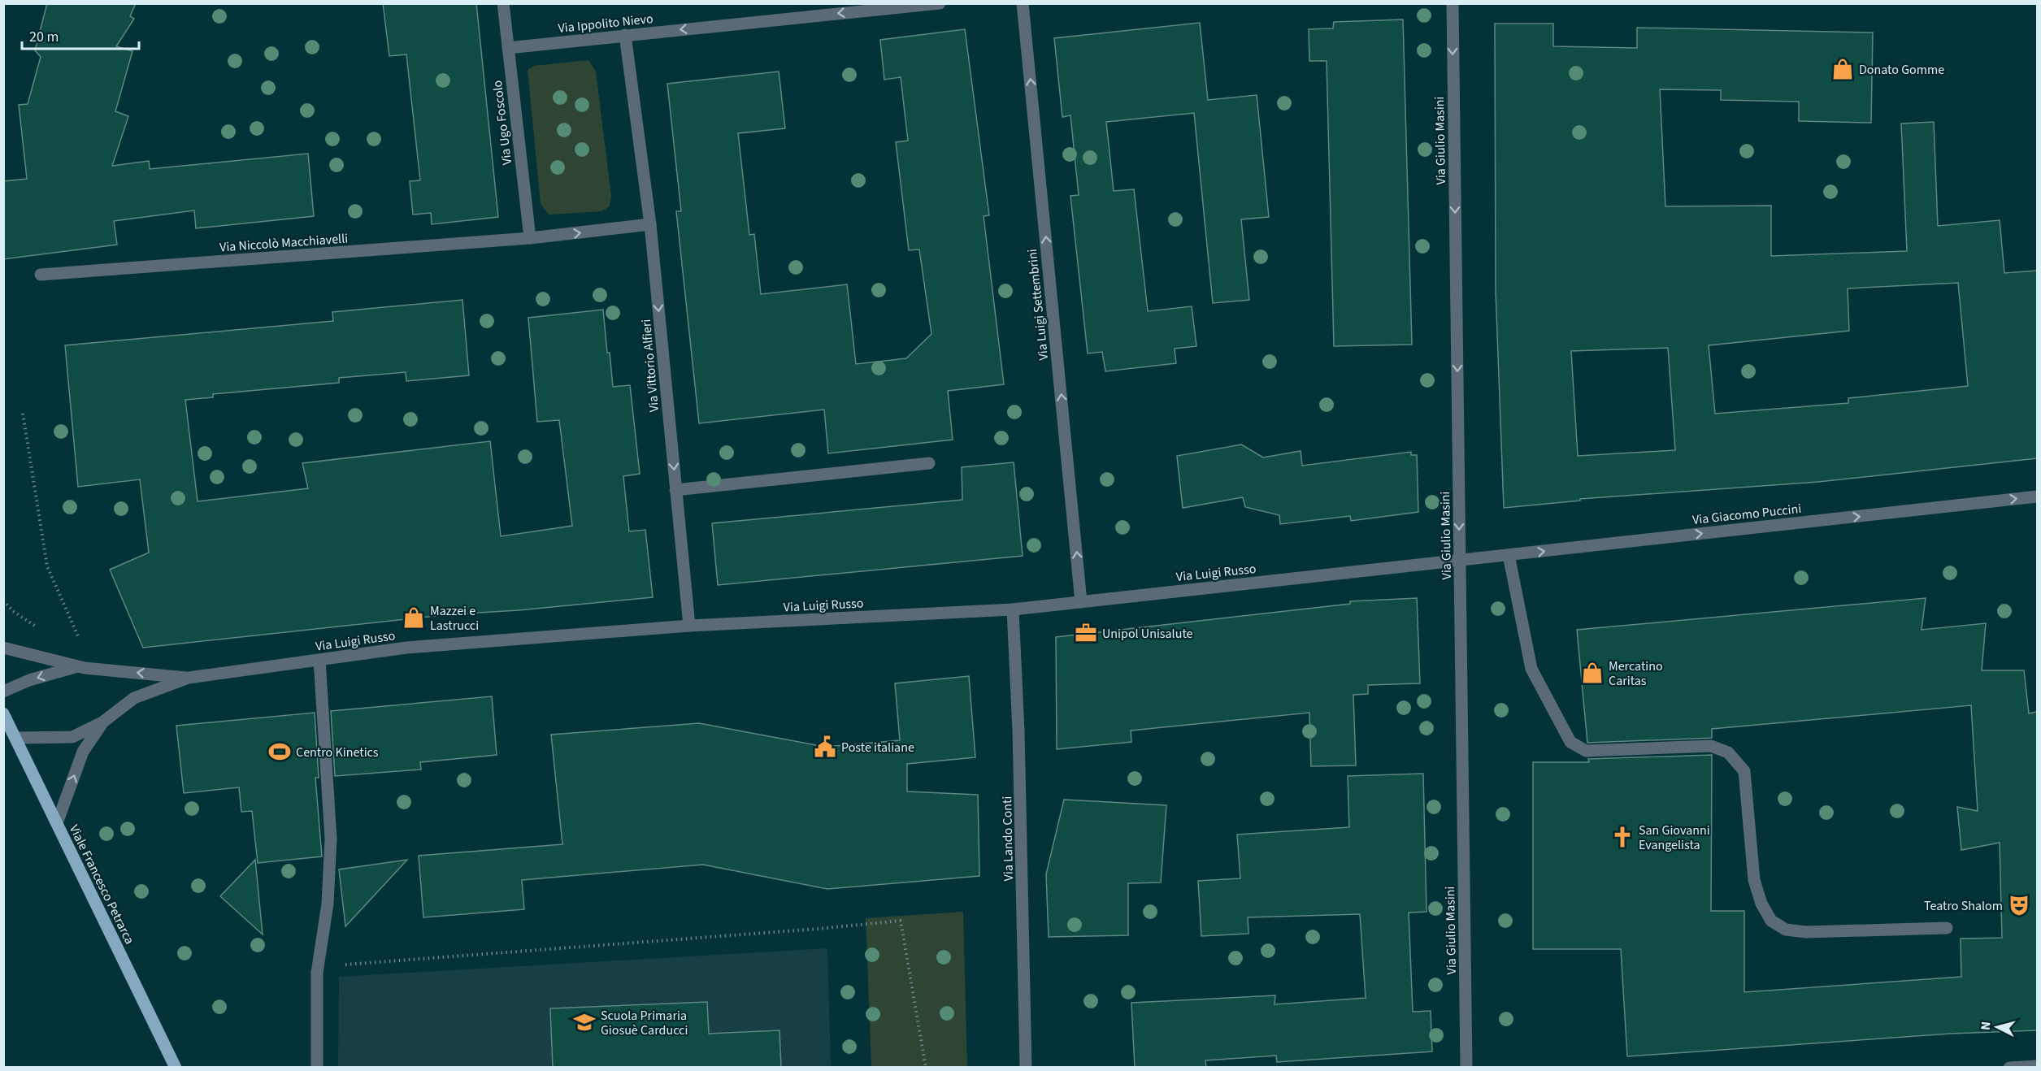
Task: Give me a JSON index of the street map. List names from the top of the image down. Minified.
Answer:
{"streets":{"main road":["Viale Francesco Petrarca"],"street":["Via Ippolito Nievo","Via Ugo Foscolo","Via Giulio Masini","Via Niccolò Macchiavelli","Via Luigi Settembrini","Via Vittorio Alfieri","Via Giacomo Puccini","Via Luigi Russo","Via Lando Conti"]},"crossings":[["Via Ippolito Nievo","Via Ugo Foscolo"],["Via Ippolito Nievo","Via Vittorio Alfieri"],["Via Ugo Foscolo","Via Niccolò Macchiavelli"],["Via Giulio Masini","Via Giacomo Puccini"],["Via Giulio Masini","Via Luigi Russo"],["Via Luigi Settembrini","Via Luigi Russo"],["Via Vittorio Alfieri","Via Luigi Russo"],["Via Giacomo Puccini","Via Luigi Russo"],["Via Luigi Russo","Via Lando Conti"],["Via Luigi Russo","Viale Francesco Petrarca"]],"one_way":["Via Ippolito Nievo","Via Giulio Masini","Via Luigi Settembrini","Via Vittorio Alfieri","Via Giacomo Puccini"],"places":{"shop":["Donato Gomme","Mazzei e Lastrucci","Mercatino Caritas"],"office":["Unipol Unisalute"],"public building":["Poste italiane"],"sports":["Centro Kinetics"],"church":["San Giovanni Evangelista"],"theatre":["Teatro Shalom"],"school or university":["Scuola Primaria Giosuè Carducci"]},"scale_bar":"20 m","north":"left"}
